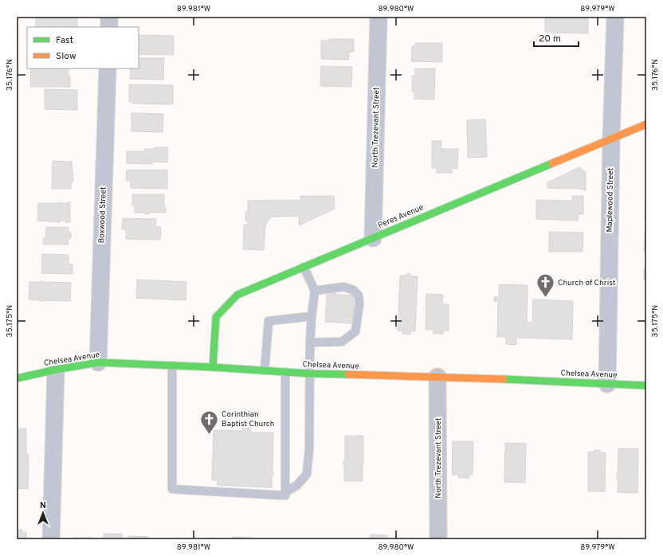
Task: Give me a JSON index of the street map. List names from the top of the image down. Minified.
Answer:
{"streets":{"main road":["Peres Avenue","Chelsea Avenue"],"street":["North Trezevant Street","Maplewood Street","Boxwood Street"]},"crossings":[["North Trezevant Street","Peres Avenue"],["North Trezevant Street","Chelsea Avenue"],["Maplewood Street","Peres Avenue"],["Maplewood Street","Chelsea Avenue"],["Boxwood Street","Chelsea Avenue"],["Peres Avenue","Chelsea Avenue"]],"places":{"church":["Church of Christ","Corinthian Baptist Church"]},"legend":["Fast","Slow"],"scale_bar":"20 m","north":"top","coordinates":["89.981°W","89.980°W","89.979°W","35.176°N","35.175°N"]}
